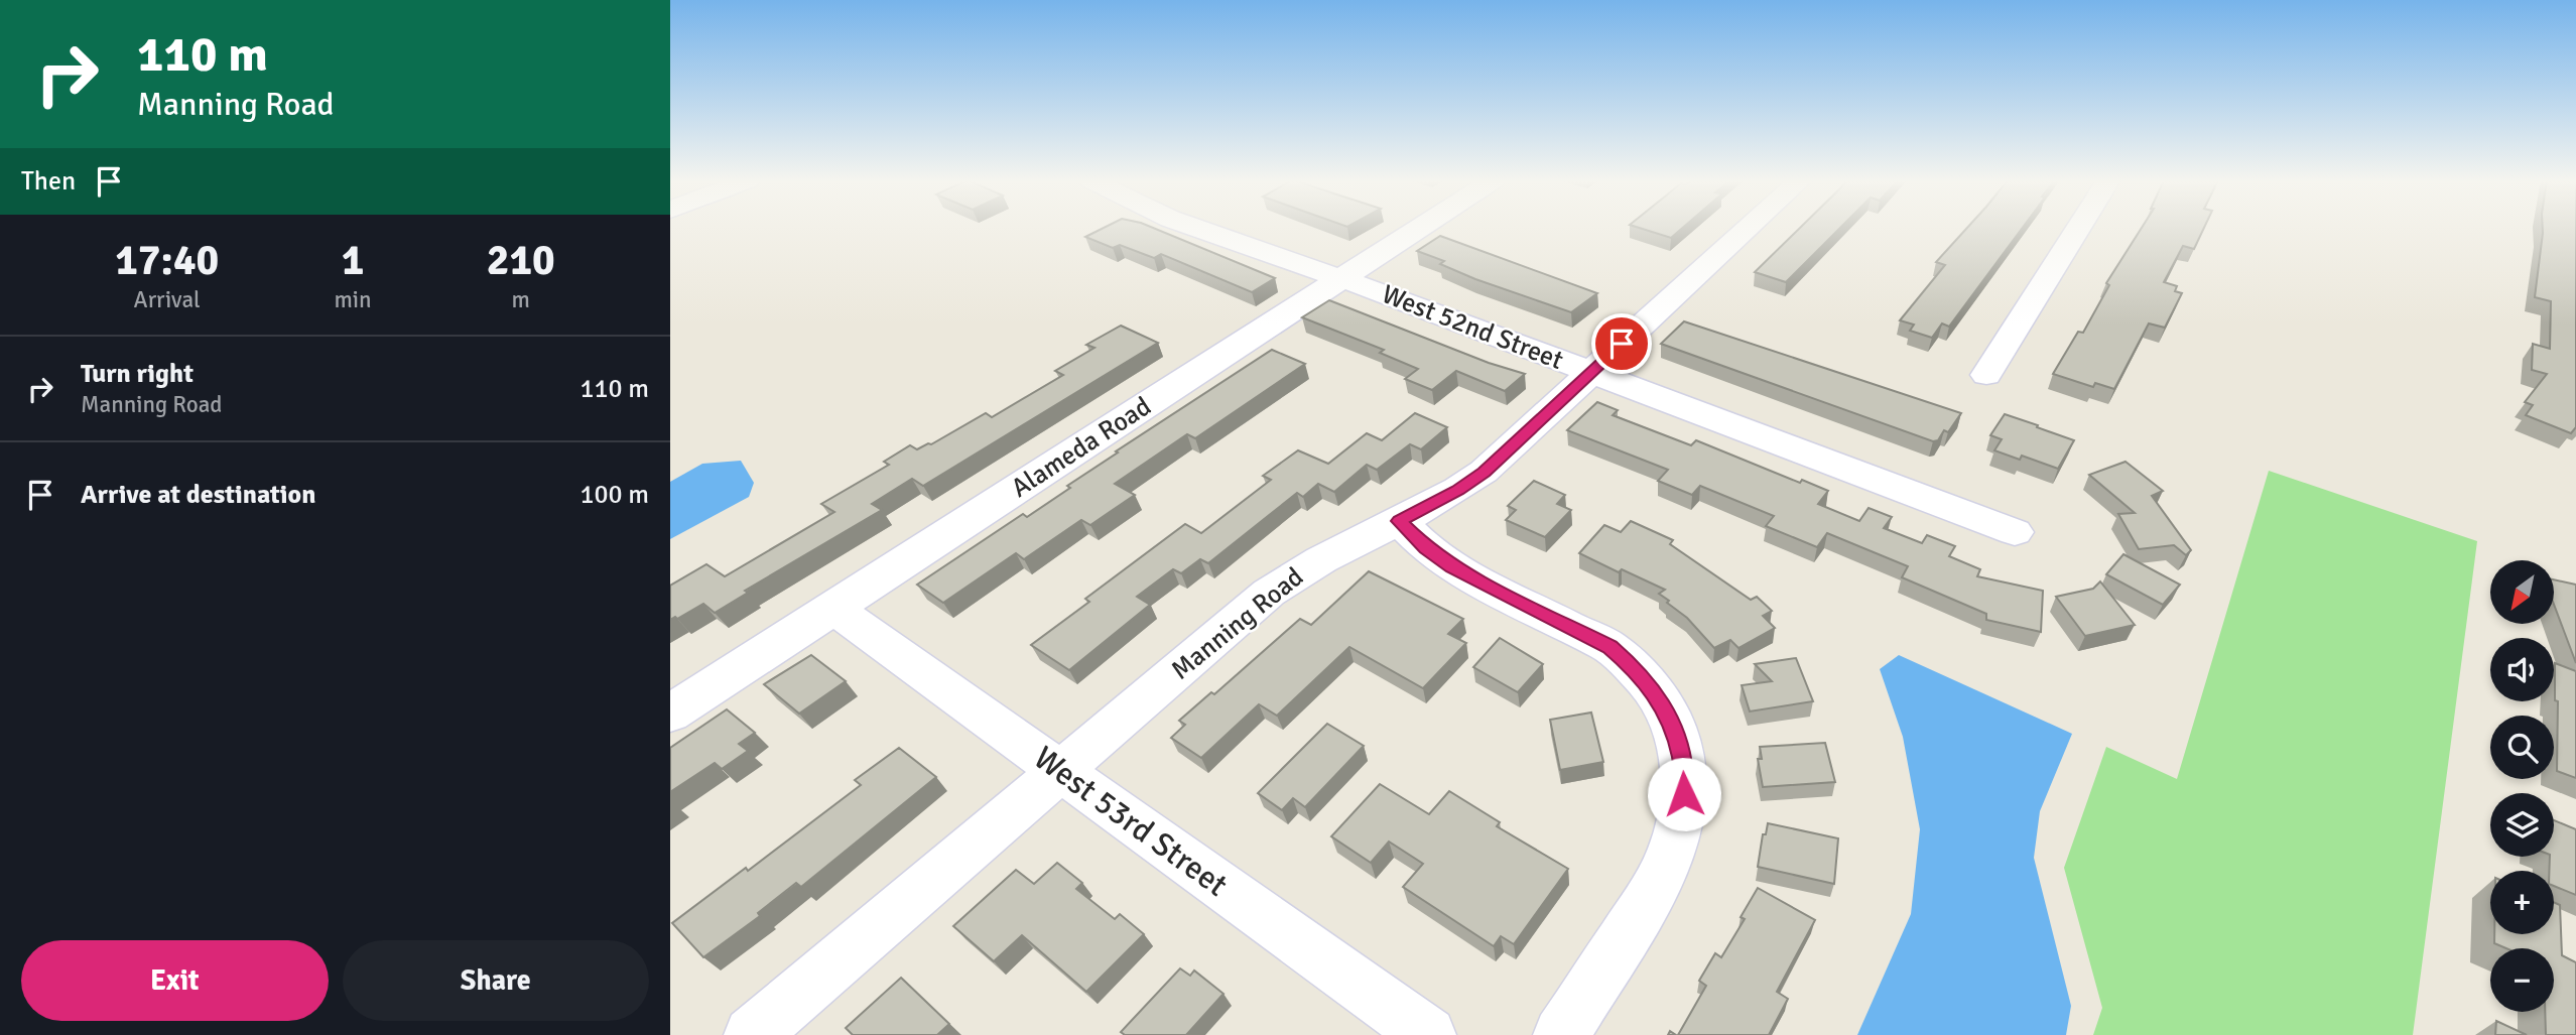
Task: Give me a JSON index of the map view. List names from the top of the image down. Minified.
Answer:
{"streets":{"street":["West 52nd Street","Alameda Road","Manning Road","West 53rd Street"]},"crossings":[["West 52nd Street","Alameda Road"],["West 52nd Street","Manning Road"],["Alameda Road","West 53rd Street"],["Manning Road","West 53rd Street"]],"north":"bottom left","page":{"turn":["110 m","Manning Road"],"then":"Then","eta":["17:40","Arrival","1","min","210","m"],"list":[{"name":"Turn right","note":"Manning Road","value":"110 m"},{"name":"Arrive at destination","value":"100 m"}],"map_buttons":["+","−"],"buttons":["Exit","Share"]}}
